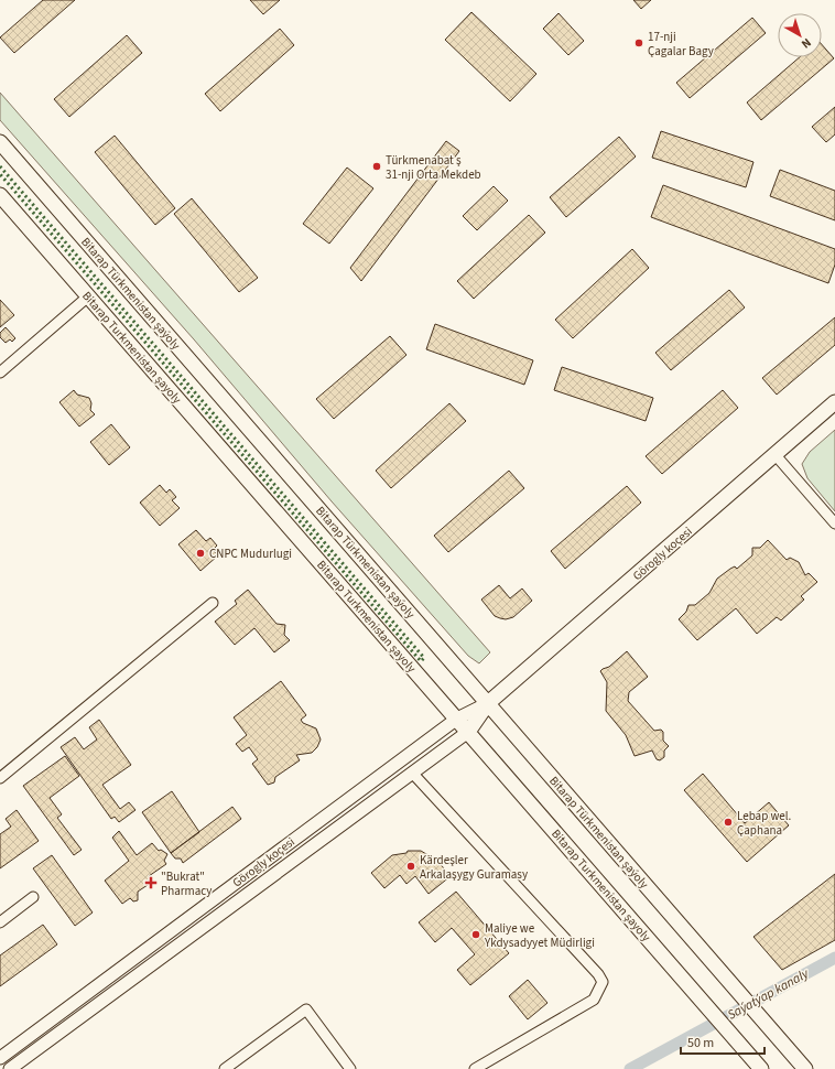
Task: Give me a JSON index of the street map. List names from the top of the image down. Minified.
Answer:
{"streets":{"main road":["Bitarap Türkmenistan şaýoly","Bitarap Turkmenistan şayoly","Görogly koçesi"]},"crossings":[["Bitarap Türkmenistan şaýoly","Görogly koçesi"],["Bitarap Turkmenistan şayoly","Görogly koçesi"]],"water":["Saýatýap kanaly"],"places":{"other":["17-nji Çagalar Bagy","Türkmenabat ş 31-nji Orta Mekdeb","CNPC Mudurlugi","Lebap wel. Çaphana","Kärdeşler Arkalaşygy Guramasy","Maliye we Ykdysadyyet Müdirligi"],"health":["\"Bukrat\" Pharmacy"]},"scale_bar":"50 m","north":"bottom right"}
